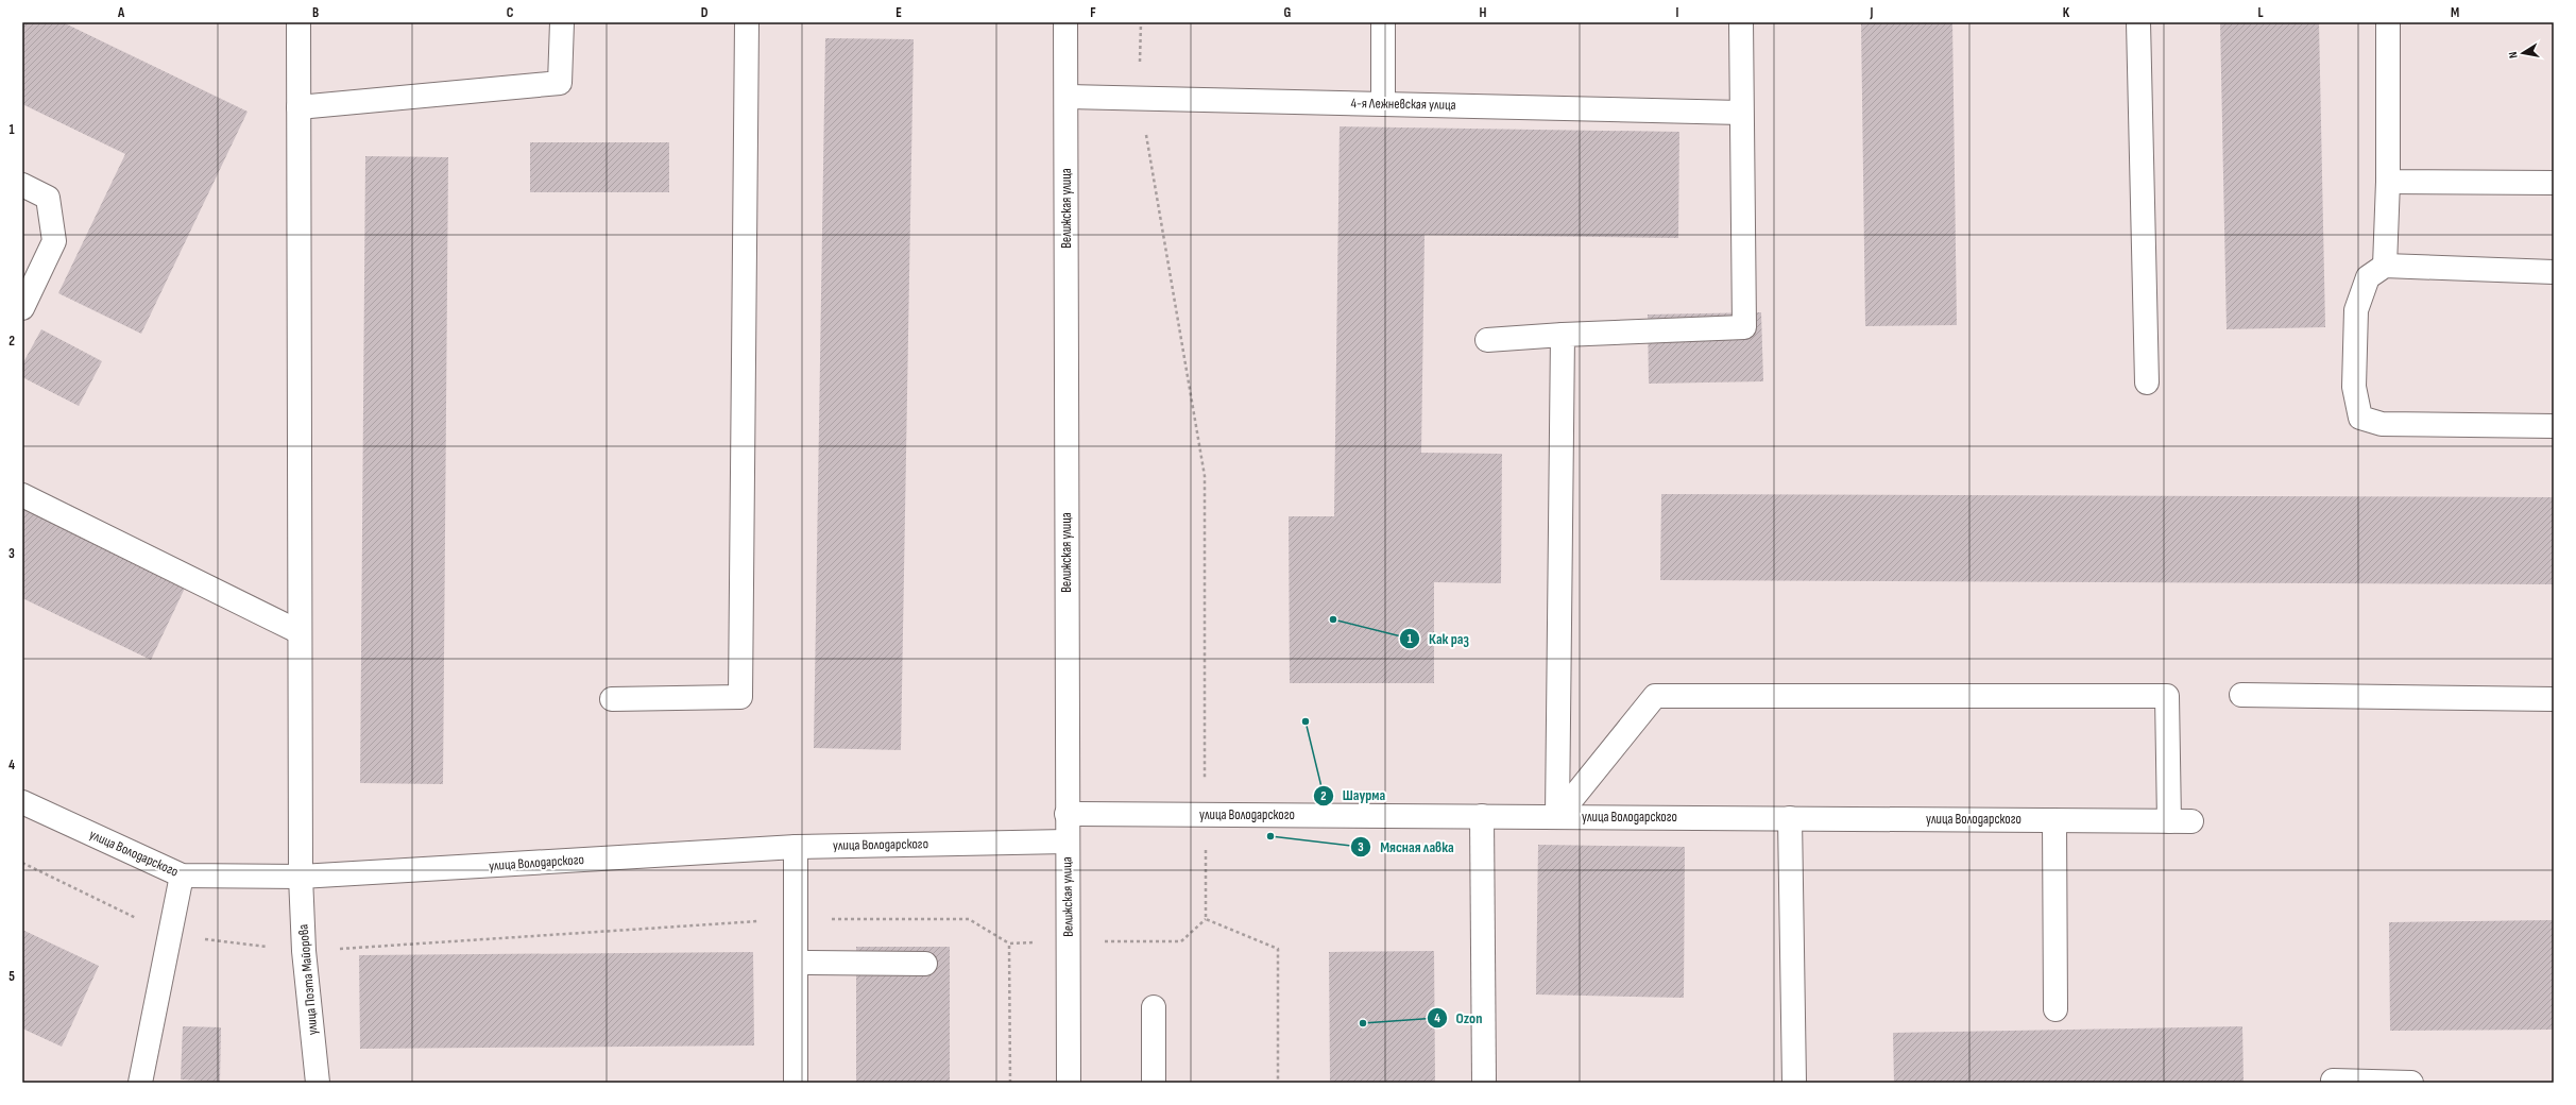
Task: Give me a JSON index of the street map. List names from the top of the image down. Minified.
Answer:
{"streets":{"street":["4-я Лежневская улица","Велижская улица","улица Володарского","улица Поэта Майорова"]},"crossings":[["4-я Лежневская улица","Велижская улица"],["Велижская улица","улица Володарского"],["улица Володарского","улица Поэта Майорова"]],"places":["Как раз","Шаурма","Мясная лавка","Ozon"],"north":"left","grid":{"columns":["A","B","C","D","E","F","G","H","I","J","K","L","M"],"rows":["1","2","3","4","5"]}}
